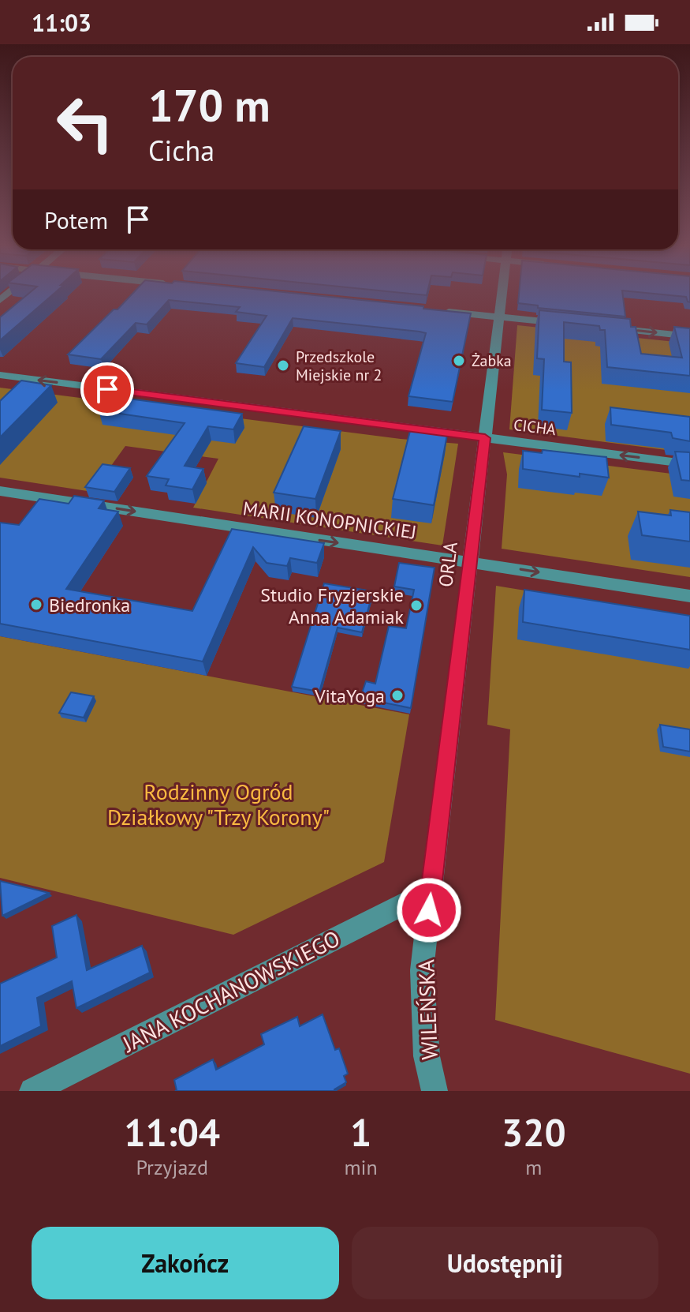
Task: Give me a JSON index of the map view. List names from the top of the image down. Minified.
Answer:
{"streets":{"street":["CICHA","MARII KONOPNICKIEJ","ORLA","JANA KOCHANOWSKIEGO","WILEŃSKA"]},"crossings":[["CICHA","ORLA"],["MARII KONOPNICKIEJ","ORLA"],["ORLA","JANA KOCHANOWSKIEGO"],["ORLA","WILEŃSKA"],["JANA KOCHANOWSKIEGO","WILEŃSKA"]],"one_way":["MARII KONOPNICKIEJ"],"parks":["Rodzinny Ogród Działkowy \"Trzy Korony\""],"places":["Żabka","Przedszkole Miejskie nr 2","Biedronka","Studio Fryzjerskie Anna Adamiak","VitaYoga"],"page":{"status":"11:03","turn":["170 m","Cicha"],"then":"Potem","eta":["11:04","Przyjazd","1","min","320","m"],"buttons":["Zakończ","Udostępnij"]}}
